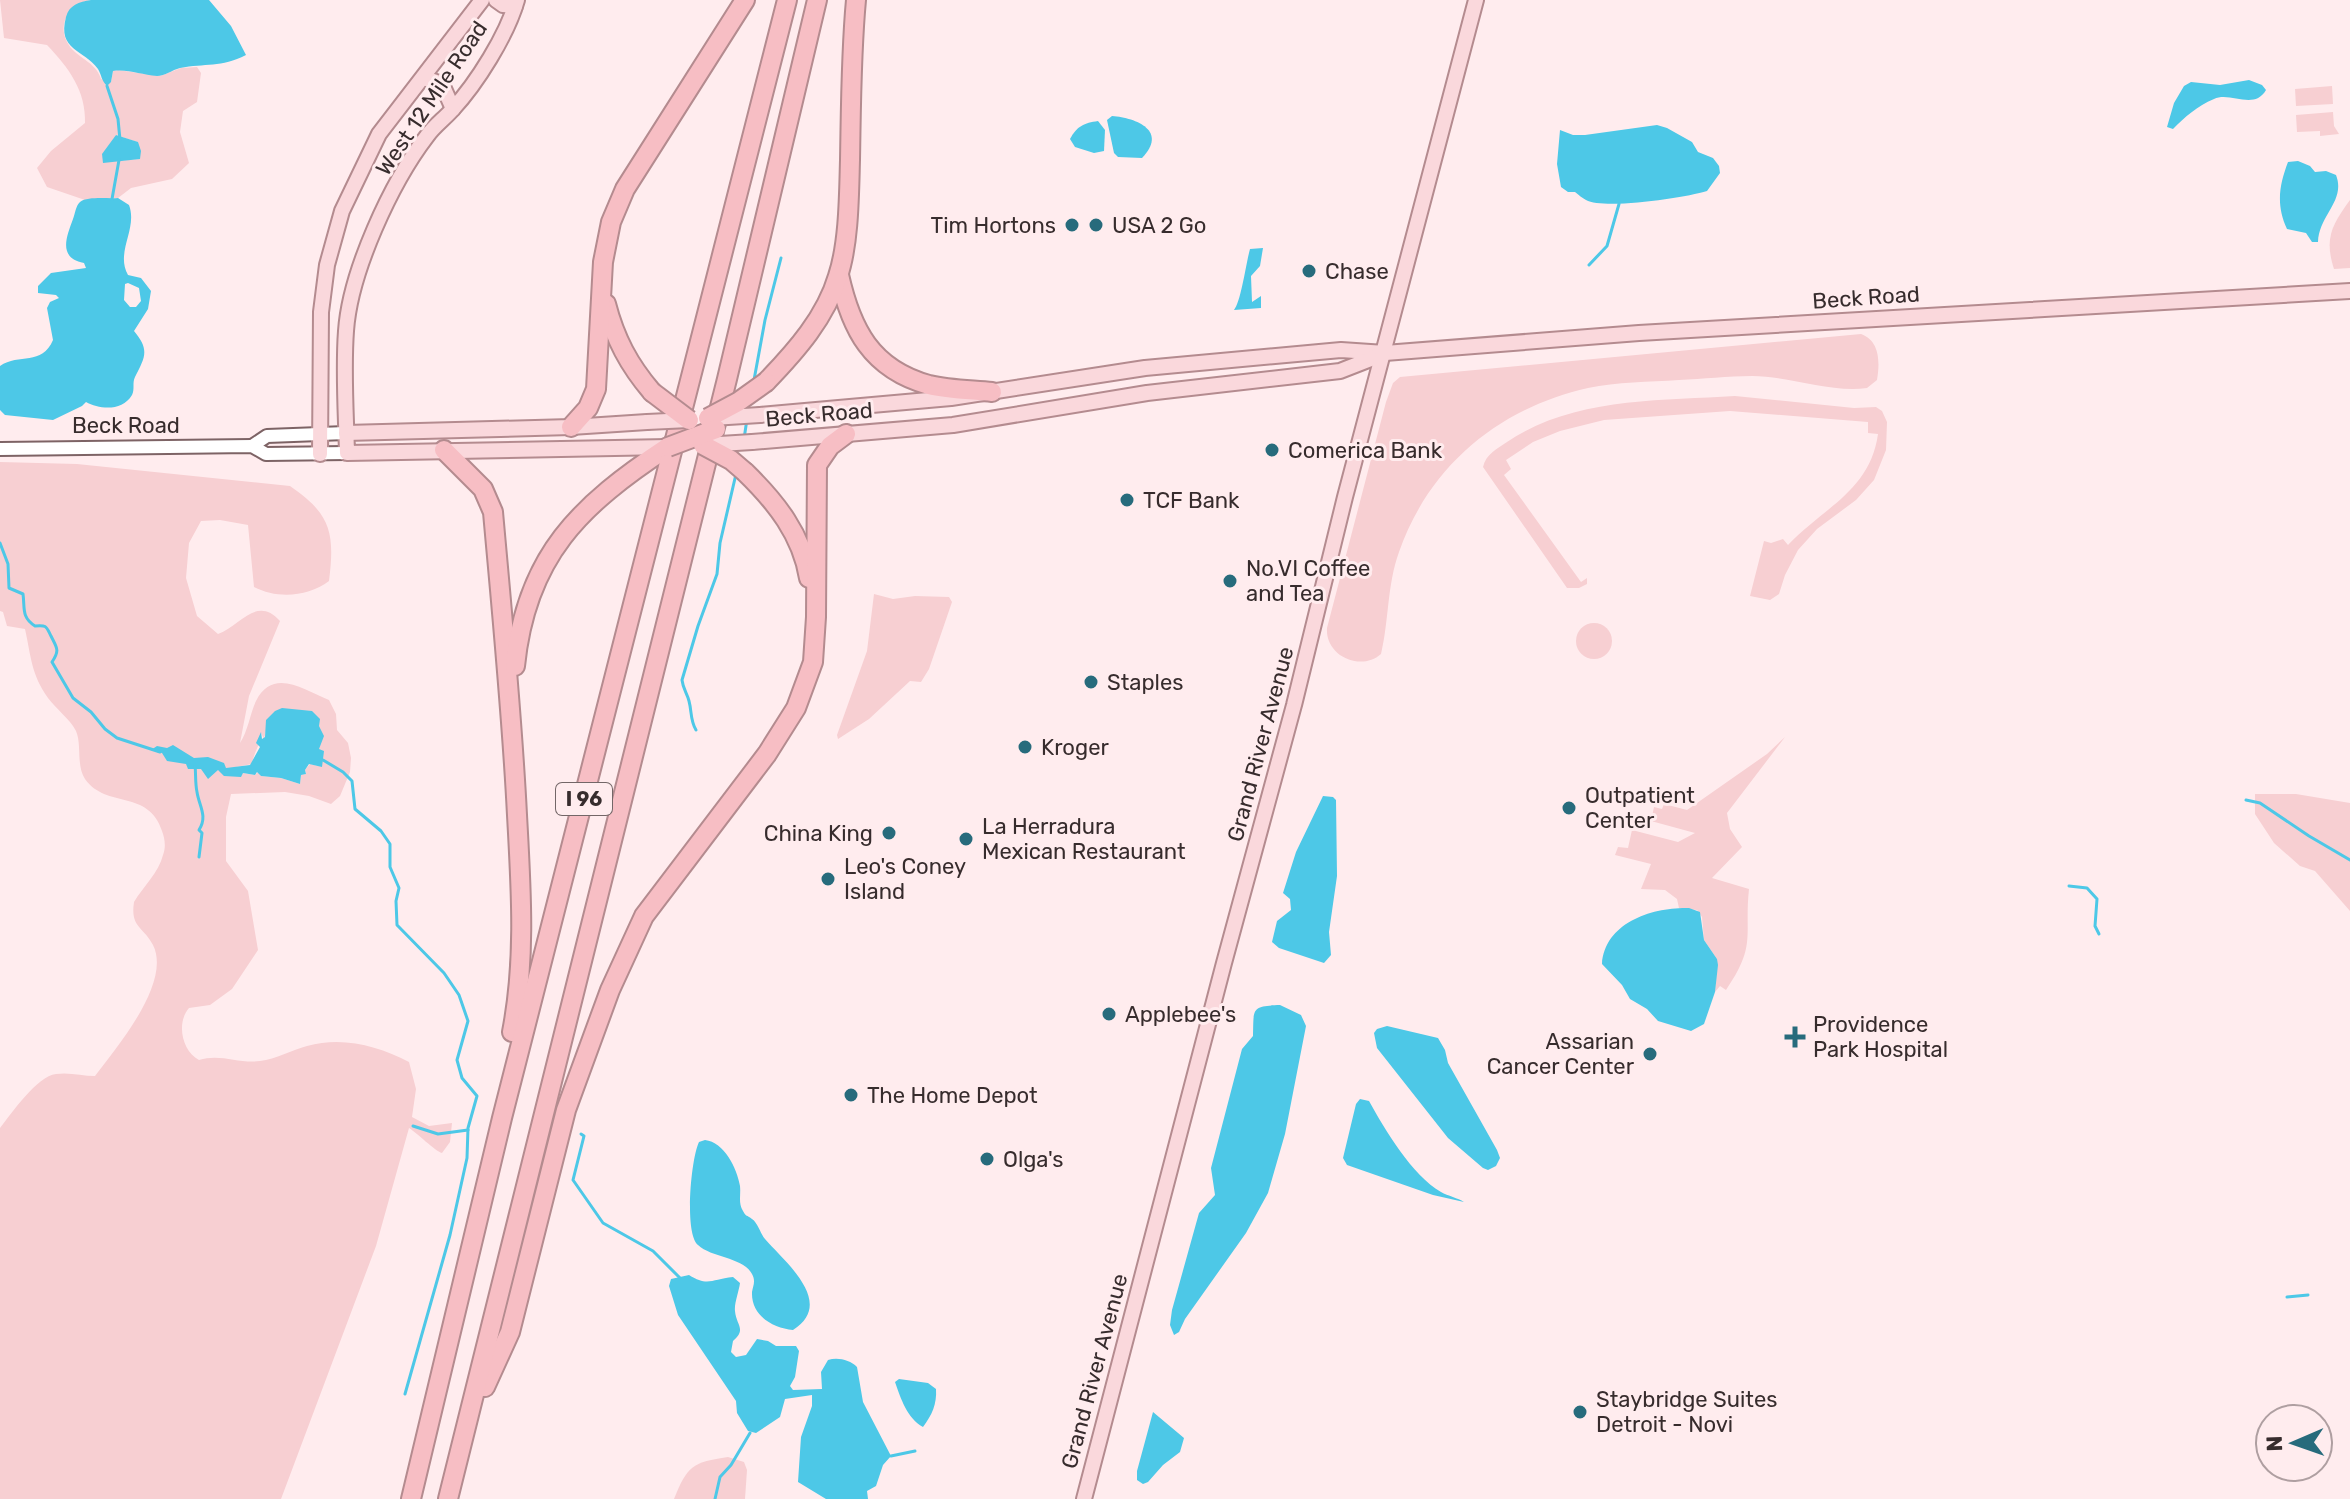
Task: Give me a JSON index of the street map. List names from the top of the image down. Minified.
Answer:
{"streets":{"highway":["I 96"],"main road":["West 12 Mile Road","Beck Road","Grand River Avenue"]},"crossings":[["West 12 Mile Road","Beck Road"],["Beck Road","Grand River Avenue"]],"places":{"other":["Tim Hortons","USA 2 Go","Chase","Comerica Bank","TCF Bank","No.VI Coffee and Tea","Staples","Kroger","Outpatient Center","China King","La Herradura Mexican Restaurant","Leo's Coney Island","Applebee's","Assarian Cancer Center","The Home Depot","Olga's","Staybridge Suites Detroit - Novi"],"health":["Providence Park Hospital"]},"north":"left"}
